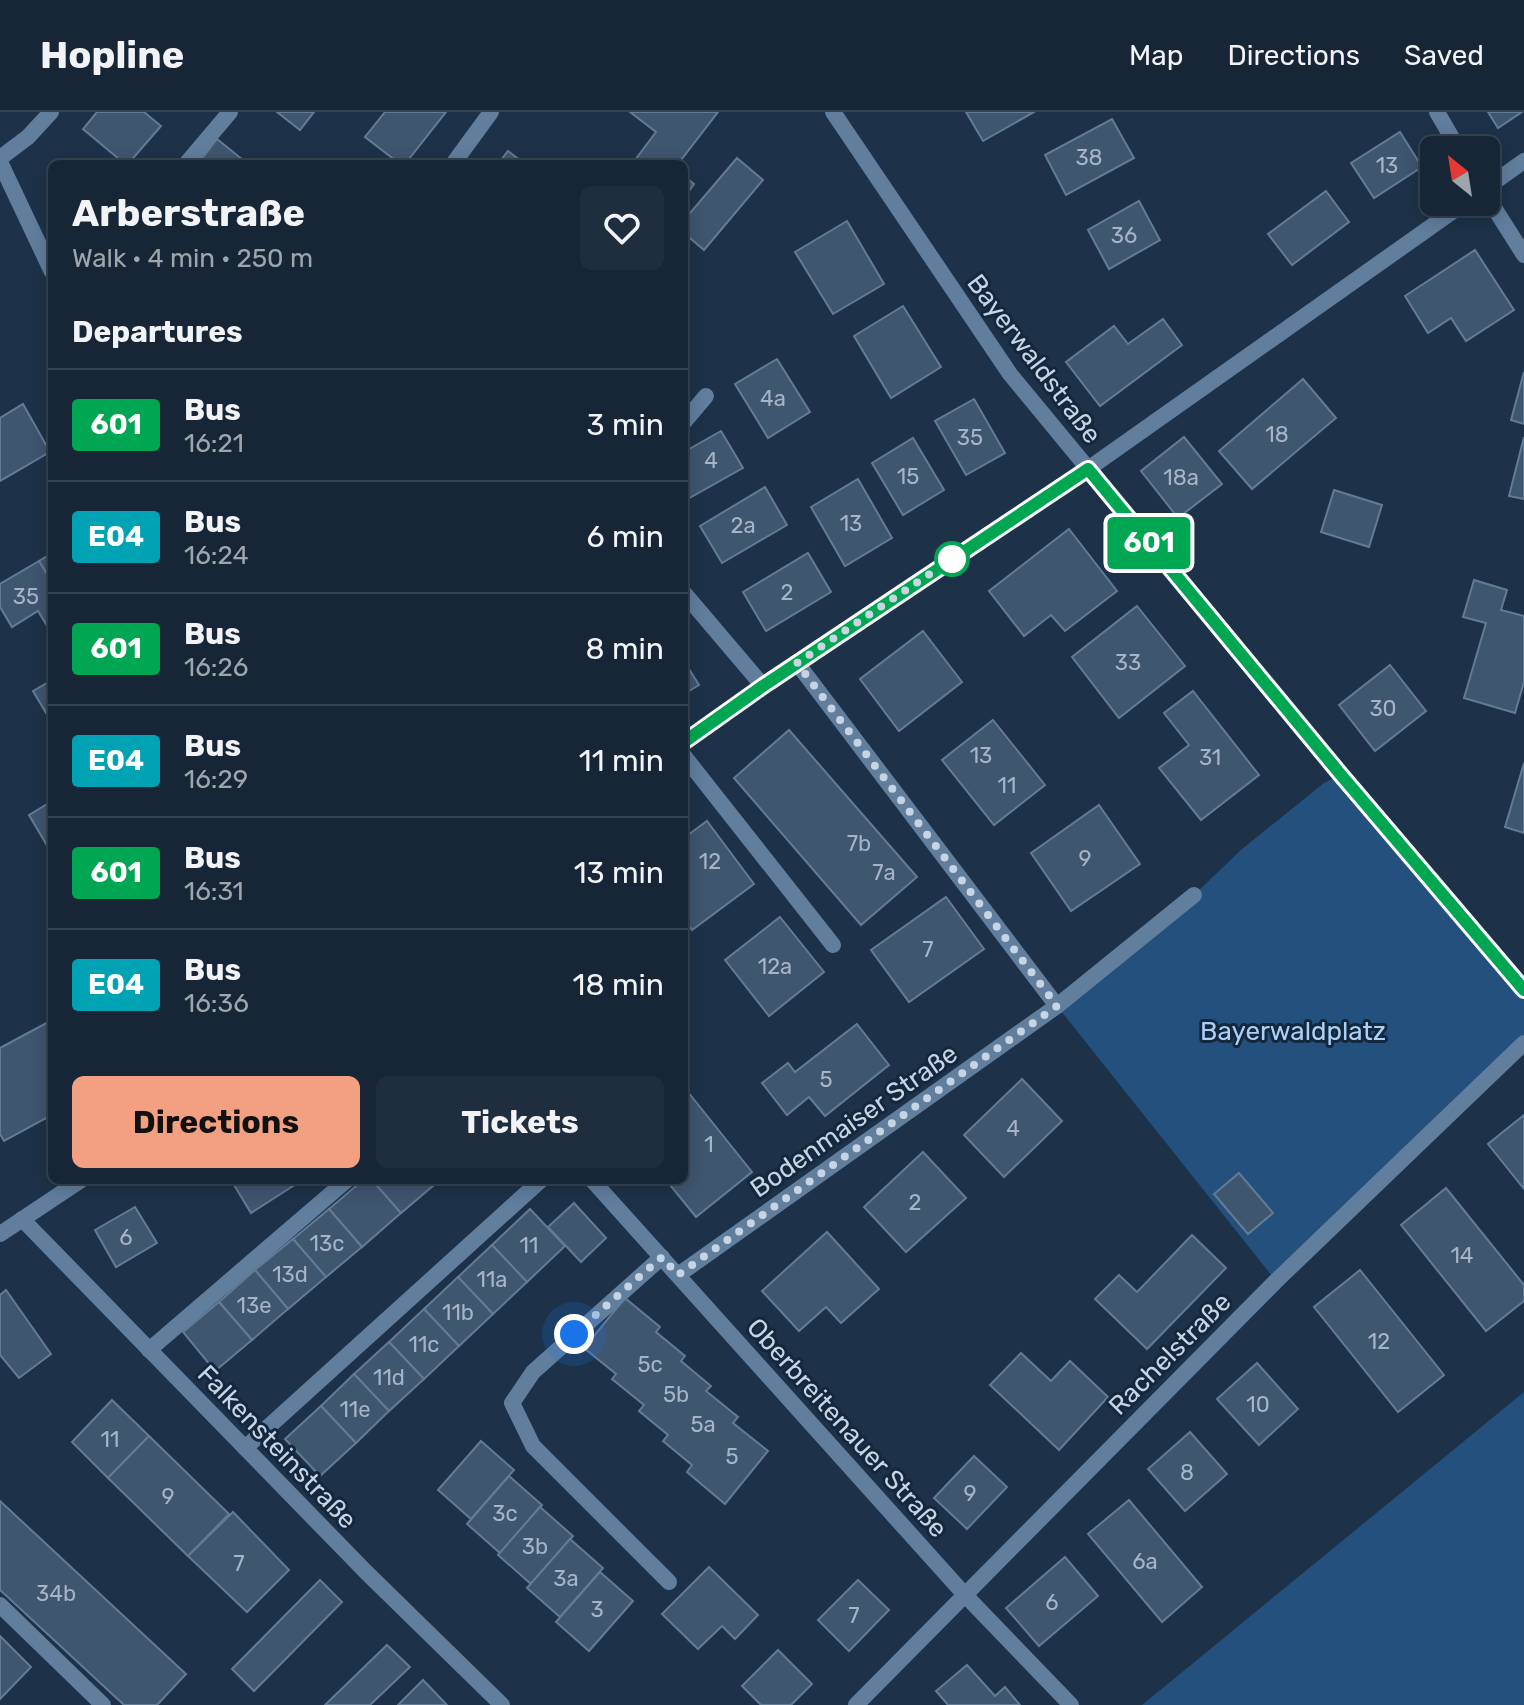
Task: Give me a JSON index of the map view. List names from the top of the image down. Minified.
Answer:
{"streets":{"street":["Bayerwaldstraße","Bodenmaiser Straße","Rachelstraße","Oberbreitenauer Straße","Falkensteinstraße"]},"crossings":[["Bodenmaiser Straße","Oberbreitenauer Straße"],["Rachelstraße","Oberbreitenauer Straße"]],"parks":["Bayerwaldplatz"],"lines":["bus line 601"],"house_numbers":["38","13","36","4a","18","35","4","15","18a","13","2a","2","35","33","30","13","31","11","7b","9","12","7a","7","12a","5","4","1","2","6","13c","11","14","13d","11a","13e","11b","12","11c","5c","11d","5b","10","11e","5a","11","5","8","9","9","3c","3b","6a","7","3a","34b","6","3","7"],"north":"top left","page":{"header":"Hopline","nav":["Map","Directions","Saved"],"on_map":"601","heading":[["Arberstraße","Walk · 4 min · 250 m"],"Departures"],"list":[{"mark":"601","name":"Bus","note":"16:21","value":"3 min"},{"mark":"E04","name":"Bus","note":"16:24","value":"6 min"},{"mark":"601","name":"Bus","note":"16:26","value":"8 min"},{"mark":"E04","name":"Bus","note":"16:29","value":"11 min"},{"mark":"601","name":"Bus","note":"16:31","value":"13 min"},{"mark":"E04","name":"Bus","note":"16:36","value":"18 min"}],"buttons":["Directions","Tickets"]}}
